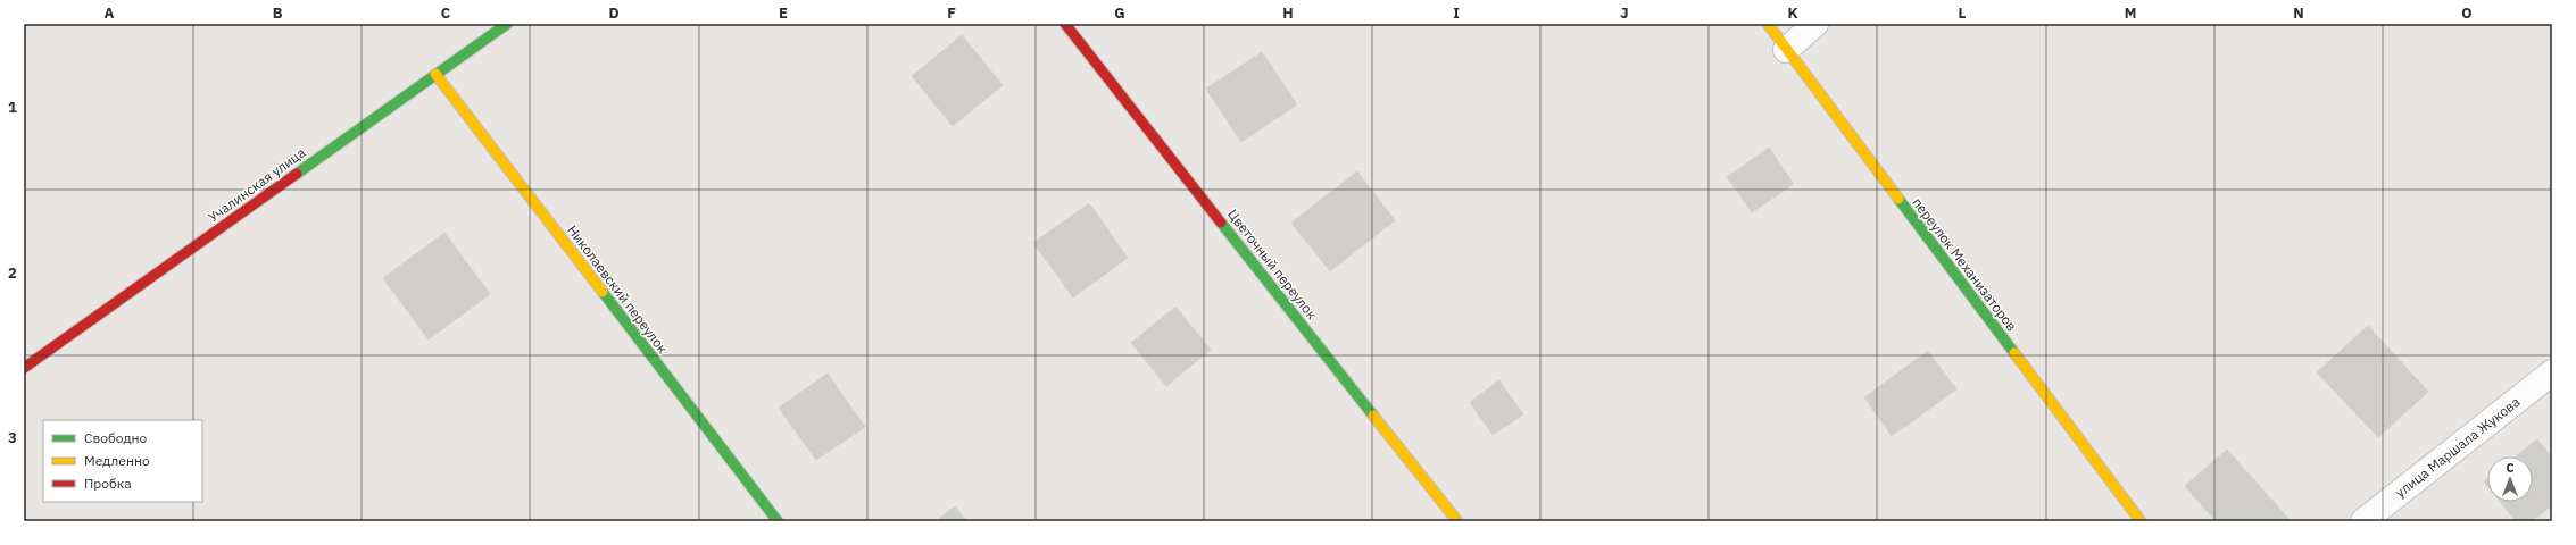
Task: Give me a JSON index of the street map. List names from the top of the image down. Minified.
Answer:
{"streets":{"street":["Учалинская улица","Цветочный переулок","переулок Механизаторов","Николаевский переулок","улица Маршала Жукова"]},"crossings":[["Учалинская улица","Николаевский переулок"]],"legend":["Свободно","Медленно","Пробка"],"north":"top","grid":{"columns":["A","B","C","D","E","F","G","H","I","J","K","L","M","N","O"],"rows":["1","2","3"]}}
